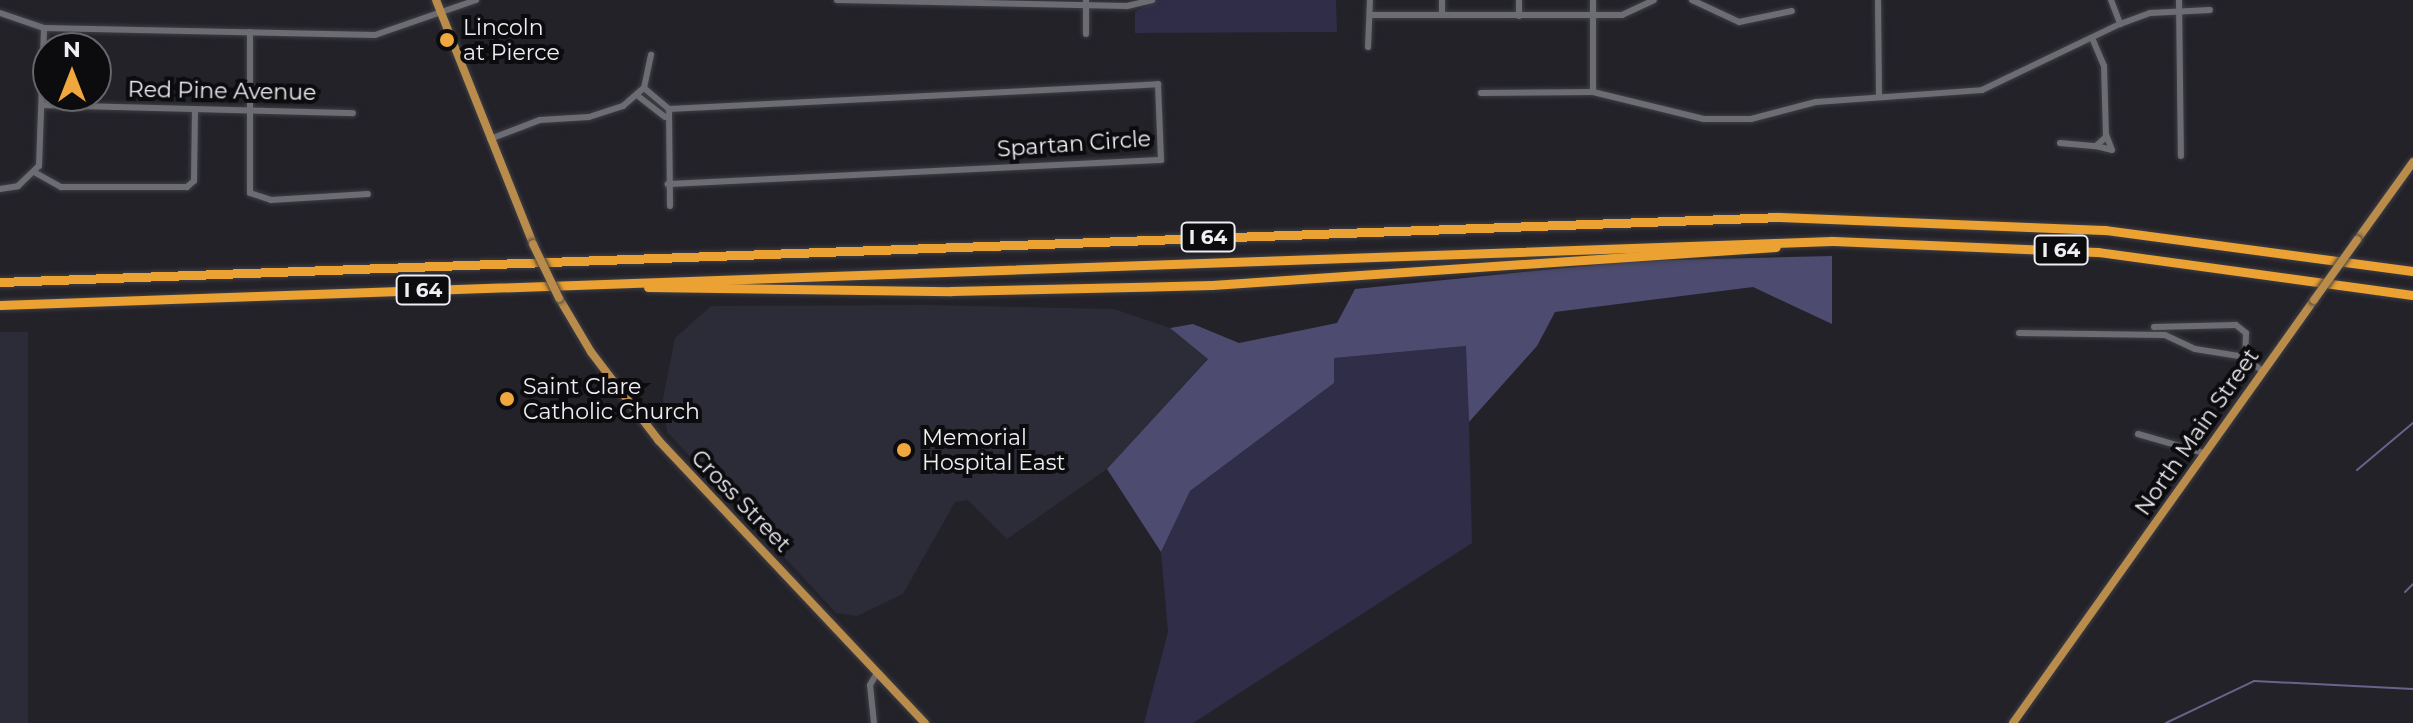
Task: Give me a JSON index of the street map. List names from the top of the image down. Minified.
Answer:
{"streets":{"highway":["I 64"],"main road":["North Main Street","Cross Street"],"street":["Red Pine Avenue","Spartan Circle"]},"places":["Lincoln at Pierce","Saint Clare Catholic Church","Memorial Hospital East"],"north":"top"}
